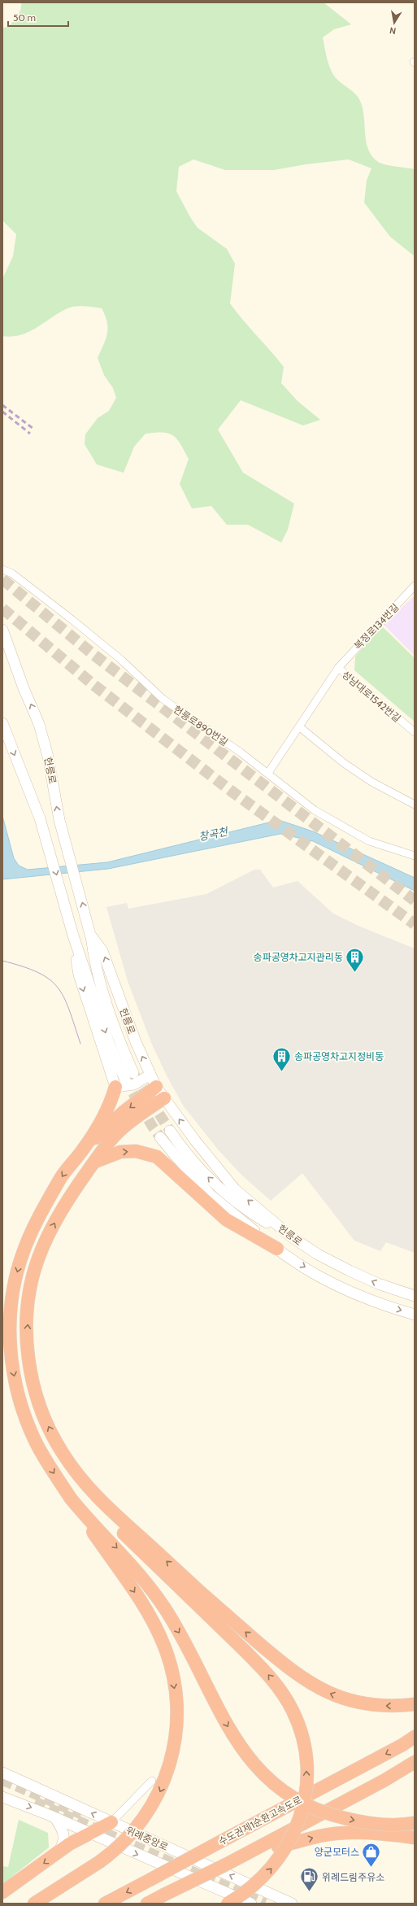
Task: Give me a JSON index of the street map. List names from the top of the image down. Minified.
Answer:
{"streets":{"highway":["수도권제1순환고속도로"],"main road":["헌릉로","위례중앙로"],"street":["복정로134번길","성남대로1542번길","헌릉로890번길"]},"crossings":[["복정로134번길","성남대로1542번길"],["성남대로1542번길","헌릉로890번길"]],"water":["창곡천"],"places":{"building":["송파공영차고지관리동","송파공영차고지정비동"],"shop":["양군모터스"],"fuel station":["위례드림주유소"]},"scale_bar":"50 m","north":"bottom"}
